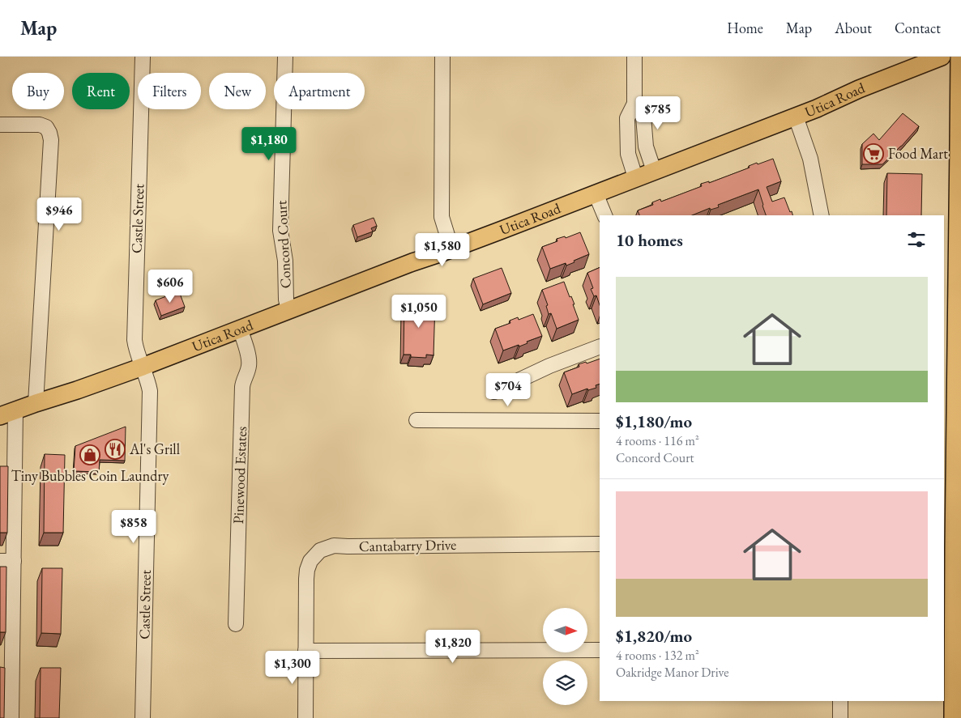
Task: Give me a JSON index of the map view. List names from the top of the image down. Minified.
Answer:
{"streets":{"main road":["Utica Road"],"street":["Castle Street","Concord Court","Pinewood Estates","Cantabarry Drive"]},"crossings":[["Utica Road","Castle Street"],["Utica Road","Concord Court"],["Utica Road","Pinewood Estates"]],"places":{"supermarket":["Food Mart"],"restaurant":["Al's Grill"],"shop":["Tiny Bubbles Coin Laundry"]},"north":"right","page":{"header":"Map","nav":["Home","Map","About","Contact"],"chip":["Buy","Rent","Filters","New","Apartment"],"price":["$785","$1,180","$946","$1,580","$606","$1,050","$704","$858","$1,820","$1,300"],"heading":"10 homes","list":[{"name":"$1,180/mo","note":"4 rooms · 116 m² · Concord Court"},{"name":"$1,820/mo","note":"4 rooms · 132 m² · Oakridge Manor Drive"}]}}
